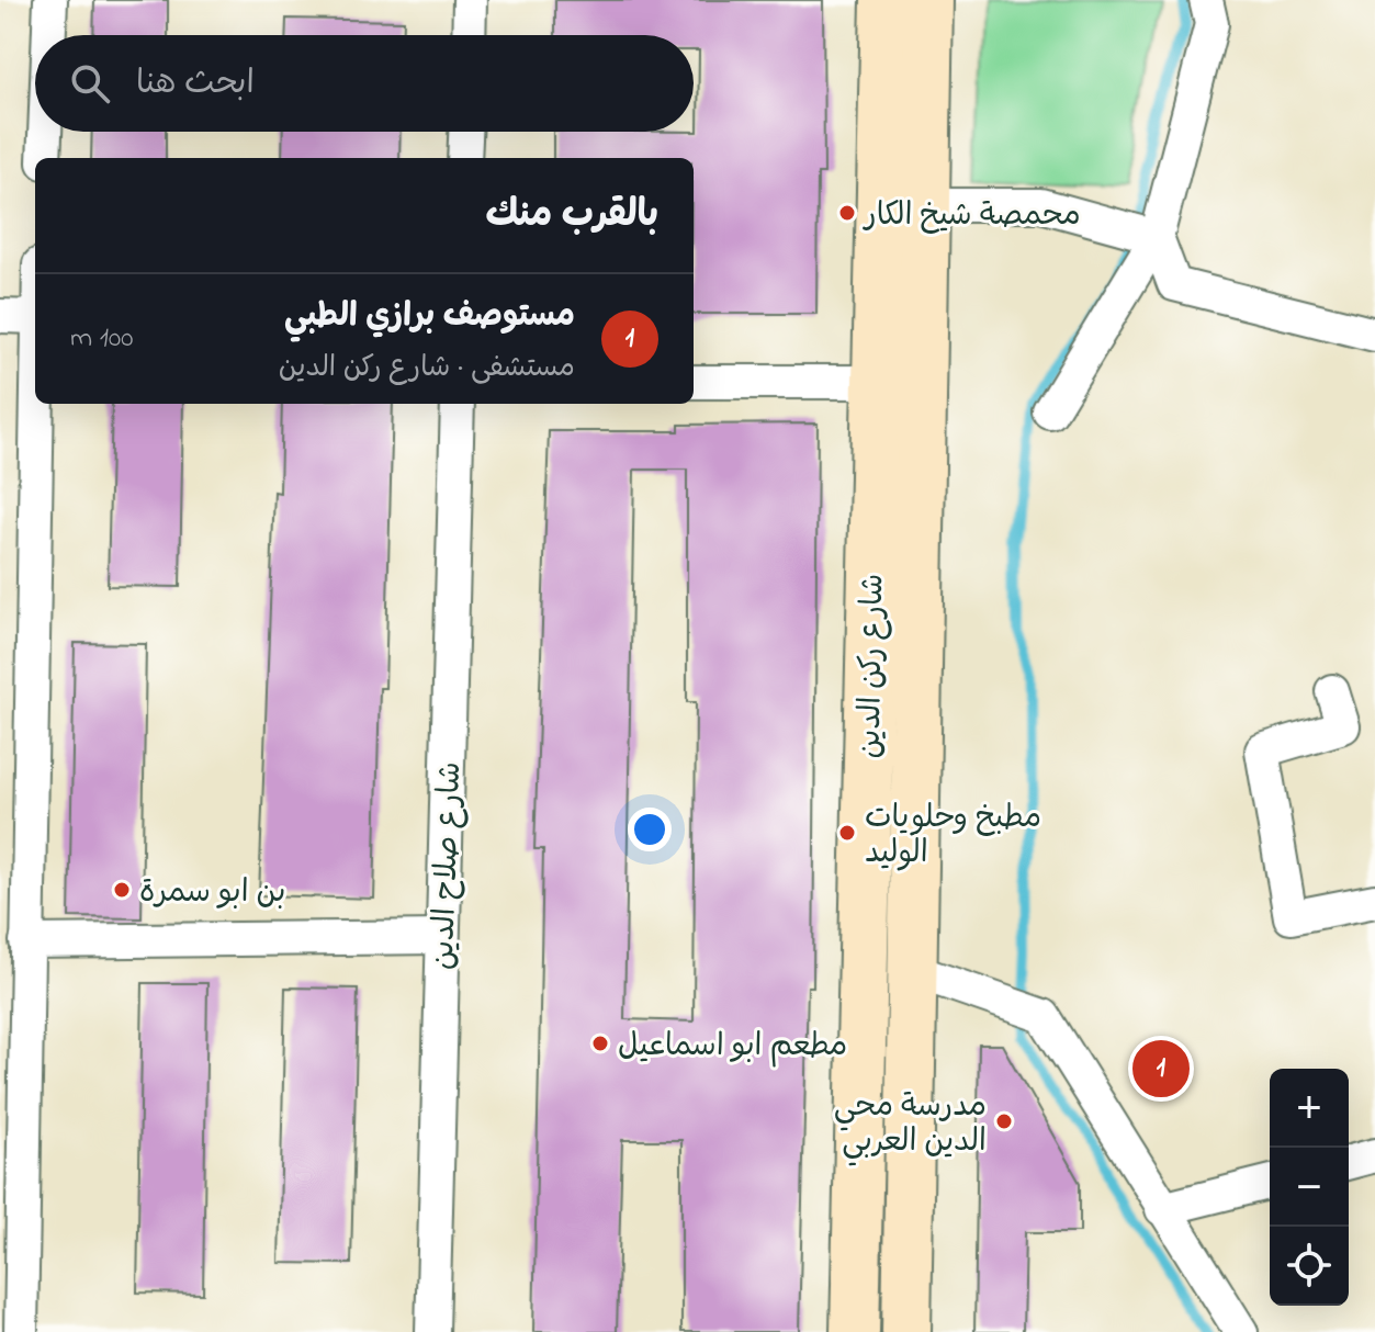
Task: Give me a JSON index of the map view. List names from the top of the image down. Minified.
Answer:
{"streets":{"main road":["شارع ركن الدين"],"street":["شارع صلاح الدين"]},"places":["محمصة شيخ الكار","مطبخ وحلويات الوليد","بن ابو سمرة","مطعم ابو اسماعيل","مدرسة محي الدين العربي"],"page":{"search":"ابحث هنا","heading":"بالقرب منك","list":[{"mark":"1","name":"مستوصف برازي الطبي","note":"مستشفى · شارع ركن الدين","value":"100 m"}],"pins":"1","map_buttons":["+","−"]}}
